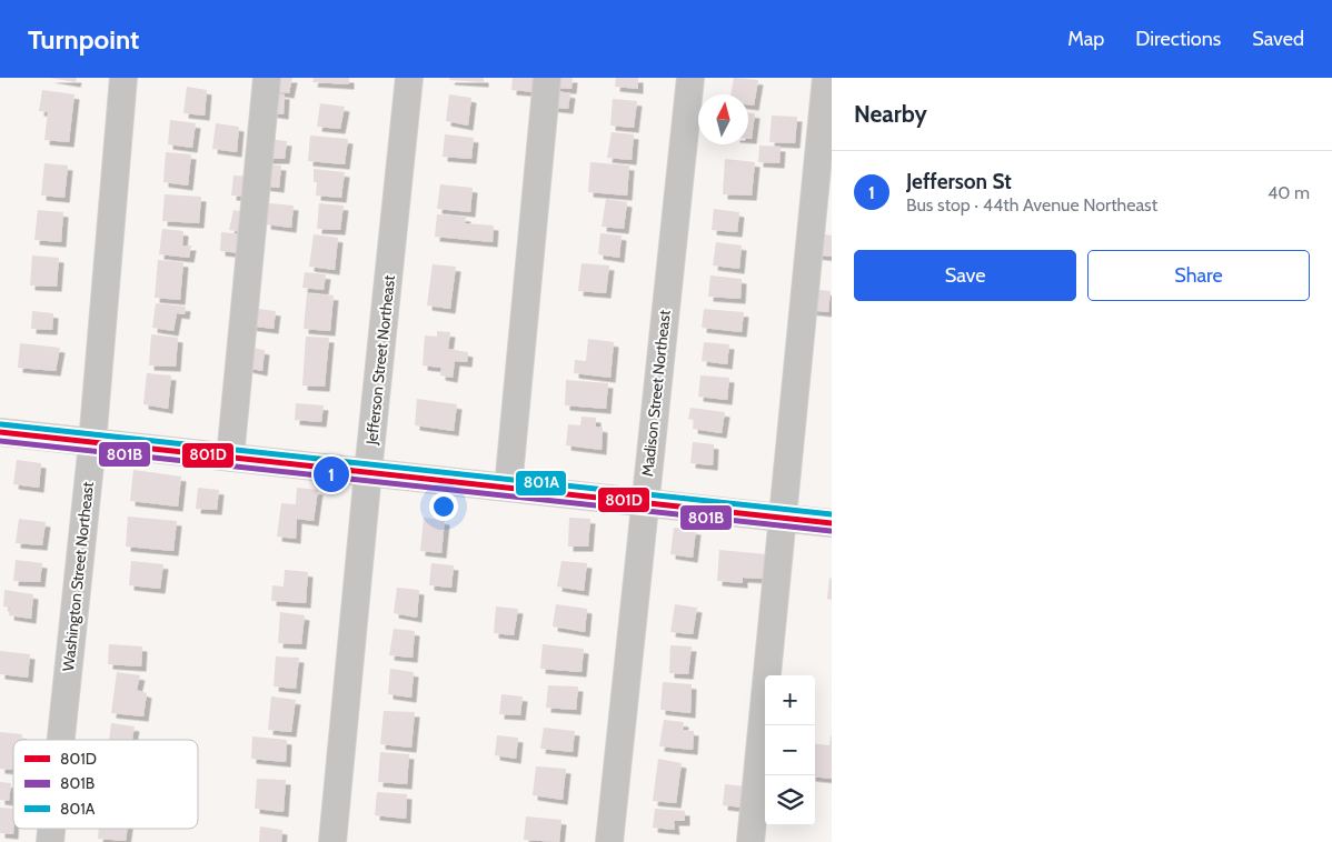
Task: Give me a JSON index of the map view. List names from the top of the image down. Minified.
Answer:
{"streets":{"street":["Jefferson Street Northeast","Madison Street Northeast","Washington Street Northeast"]},"lines":["transit line 801A","transit line 801D","transit line 801B"],"legend":["801D","801B","801A"],"north":"top","page":{"header":"Turnpoint","nav":["Map","Directions","Saved"],"heading":"Nearby","list":[{"mark":"1","name":"Jefferson St","note":"Bus stop · 44th Avenue Northeast","value":"40 m"}],"buttons":["Save","Share"],"pins":"1","map_buttons":["+","−"]}}
